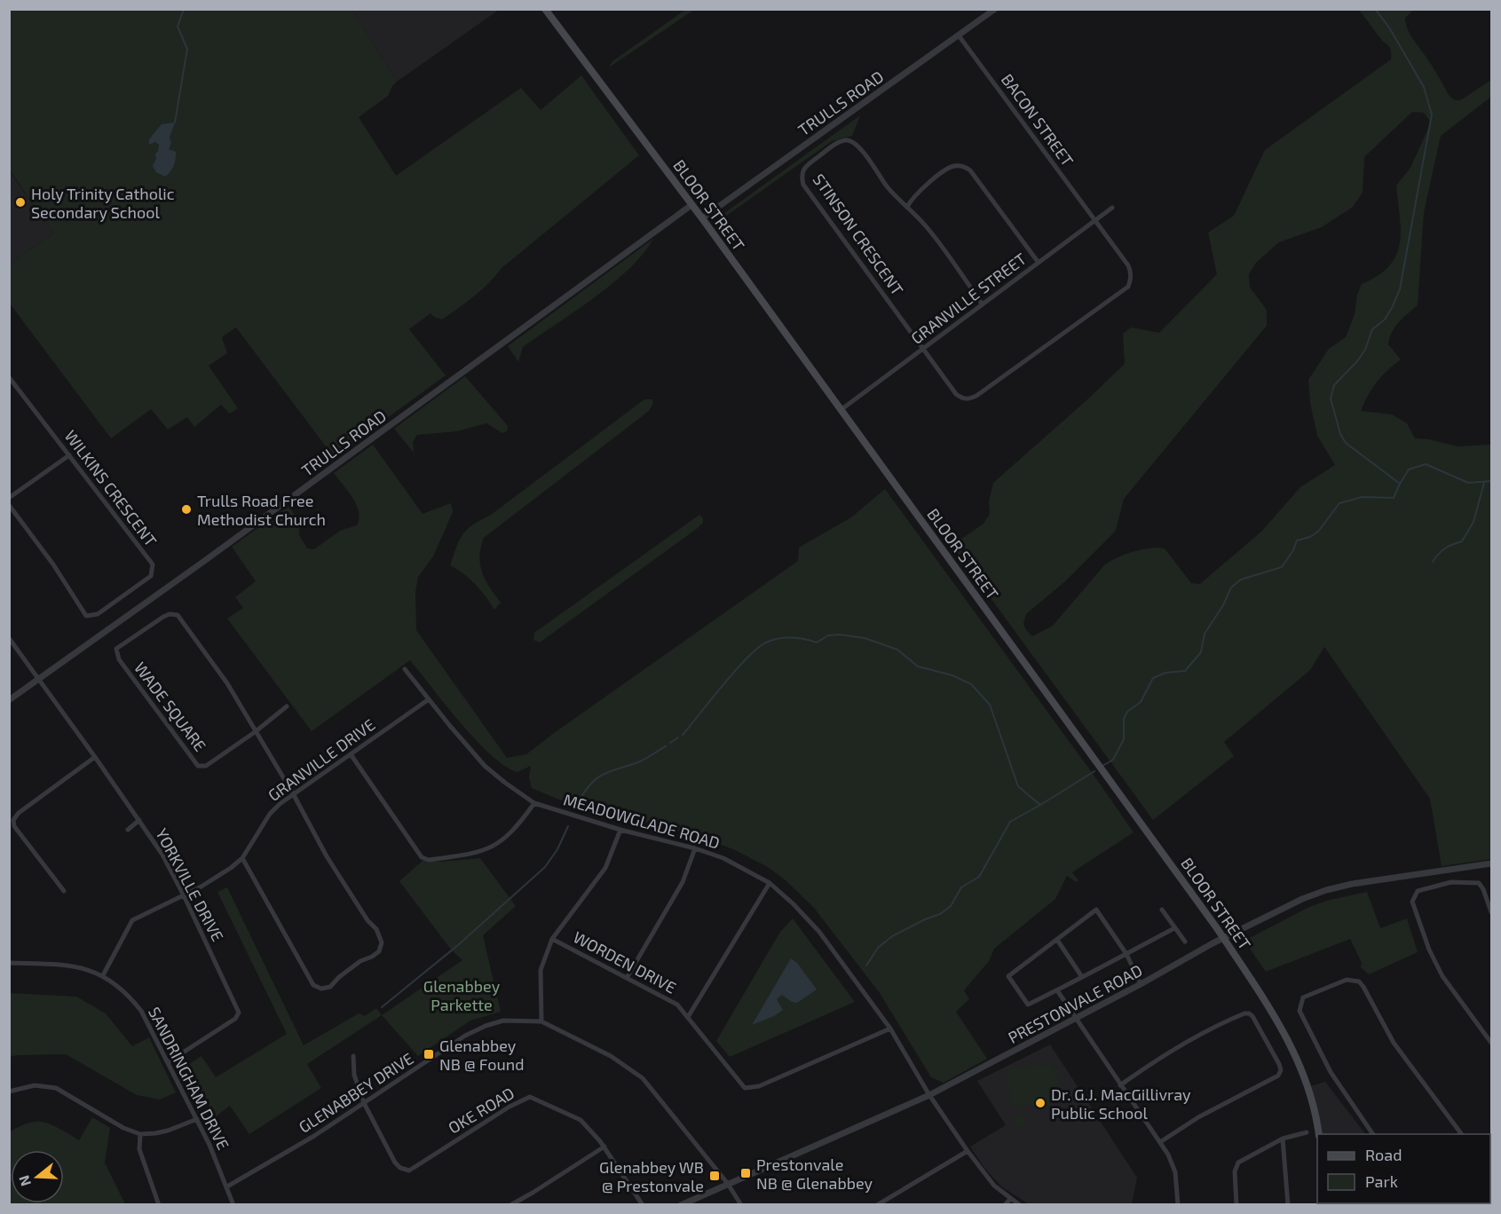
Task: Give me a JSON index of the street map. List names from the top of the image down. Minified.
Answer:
{"streets":{"main road":["BLOOR STREET"],"street":["TRULLS ROAD","BACON STREET","STINSON CRESCENT","GRANVILLE STREET","WILKINS CRESCENT","WADE SQUARE","GRANVILLE DRIVE","MEADOWGLADE ROAD","YORKVILLE DRIVE","WORDEN DRIVE","PRESTONVALE ROAD","SANDRINGHAM DRIVE","GLENABBEY DRIVE","OKE ROAD"]},"crossings":[["TRULLS ROAD","BACON STREET"],["TRULLS ROAD","BLOOR STREET"],["TRULLS ROAD","YORKVILLE DRIVE"],["BACON STREET","STINSON CRESCENT"],["BACON STREET","GRANVILLE STREET"],["BLOOR STREET","GRANVILLE STREET"],["BLOOR STREET","PRESTONVALE ROAD"],["STINSON CRESCENT","GRANVILLE STREET"],["WADE SQUARE","GRANVILLE DRIVE"],["GRANVILLE DRIVE","MEADOWGLADE ROAD"],["GRANVILLE DRIVE","YORKVILLE DRIVE"],["GRANVILLE DRIVE","SANDRINGHAM DRIVE"],["MEADOWGLADE ROAD","WORDEN DRIVE"],["MEADOWGLADE ROAD","PRESTONVALE ROAD"],["YORKVILLE DRIVE","SANDRINGHAM DRIVE"],["PRESTONVALE ROAD","GLENABBEY DRIVE"],["SANDRINGHAM DRIVE","GLENABBEY DRIVE"],["GLENABBEY DRIVE","OKE ROAD"]],"parks":["Glenabbey Parkette"],"places":{"other":["Holy Trinity Catholic Secondary School","Trulls Road Free Methodist Church","Dr. G.J. MacGillivray Public School"],"transit":["Glenabbey NB @ Found","Prestonvale NB @ Glenabbey","Glenabbey WB @ Prestonvale"]},"legend":["Road","Park"],"north":"left"}
